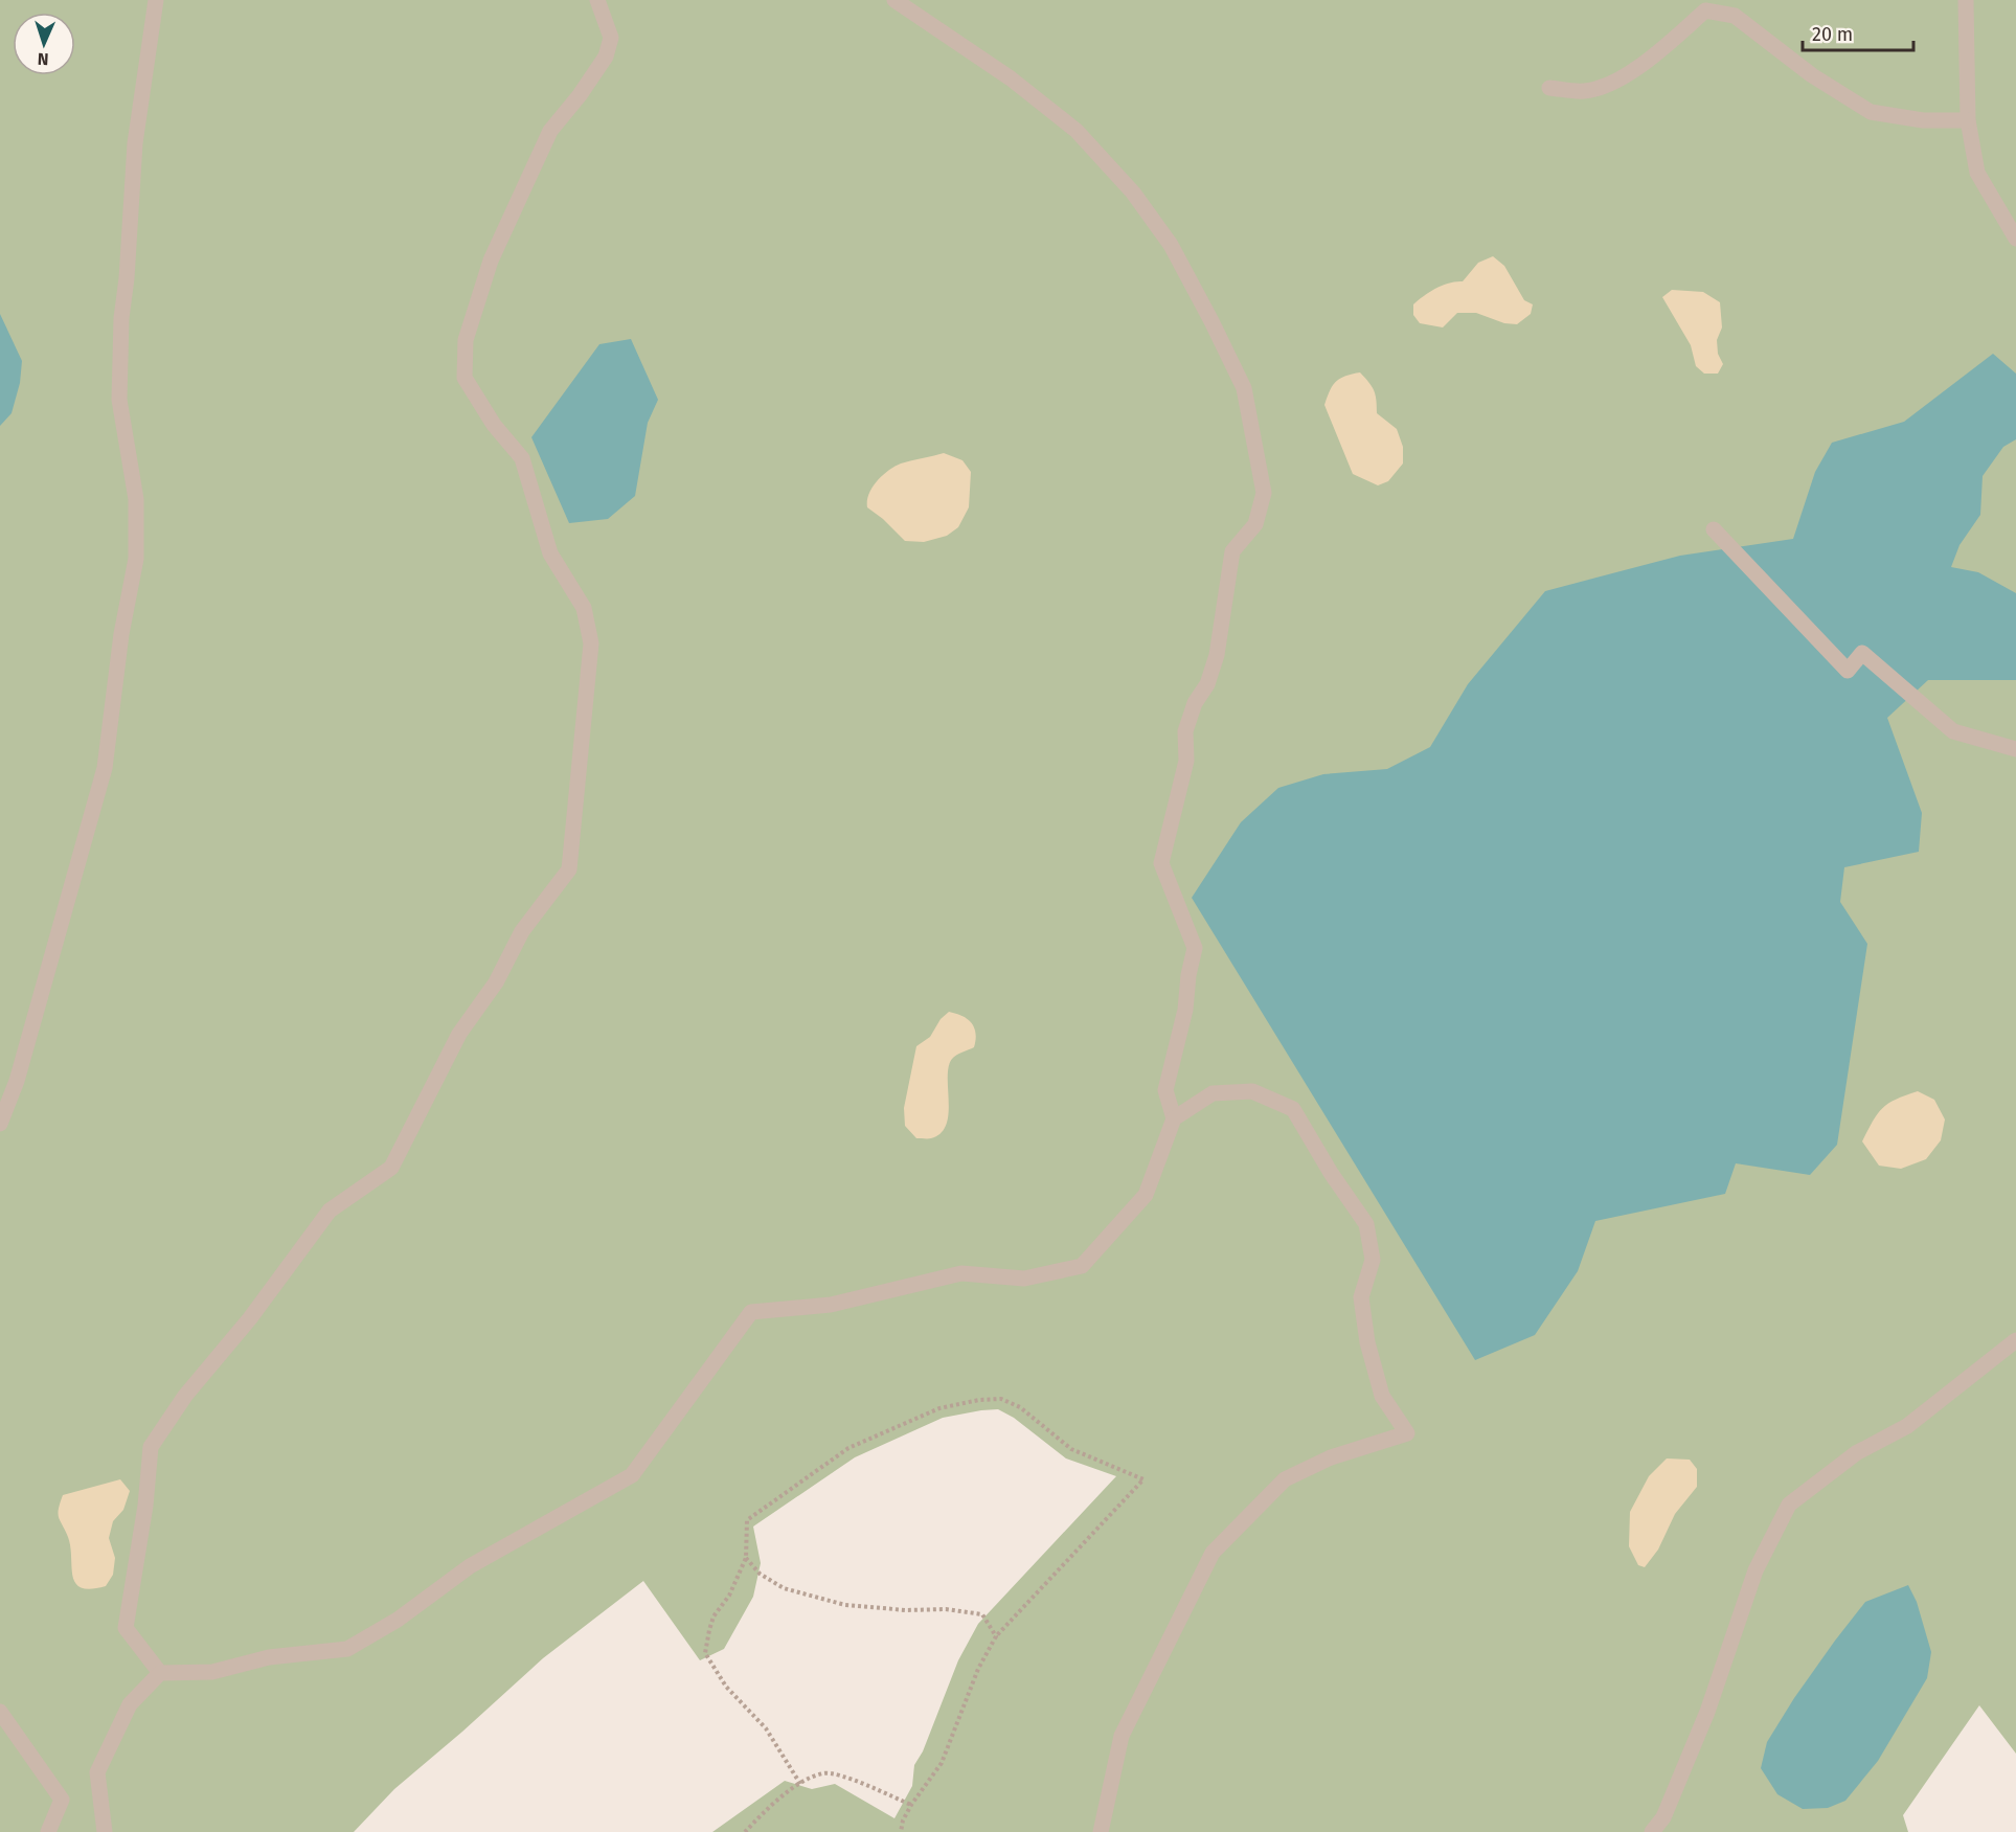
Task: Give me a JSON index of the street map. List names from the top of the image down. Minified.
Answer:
{"scale_bar":"20 m","north":"bottom"}
